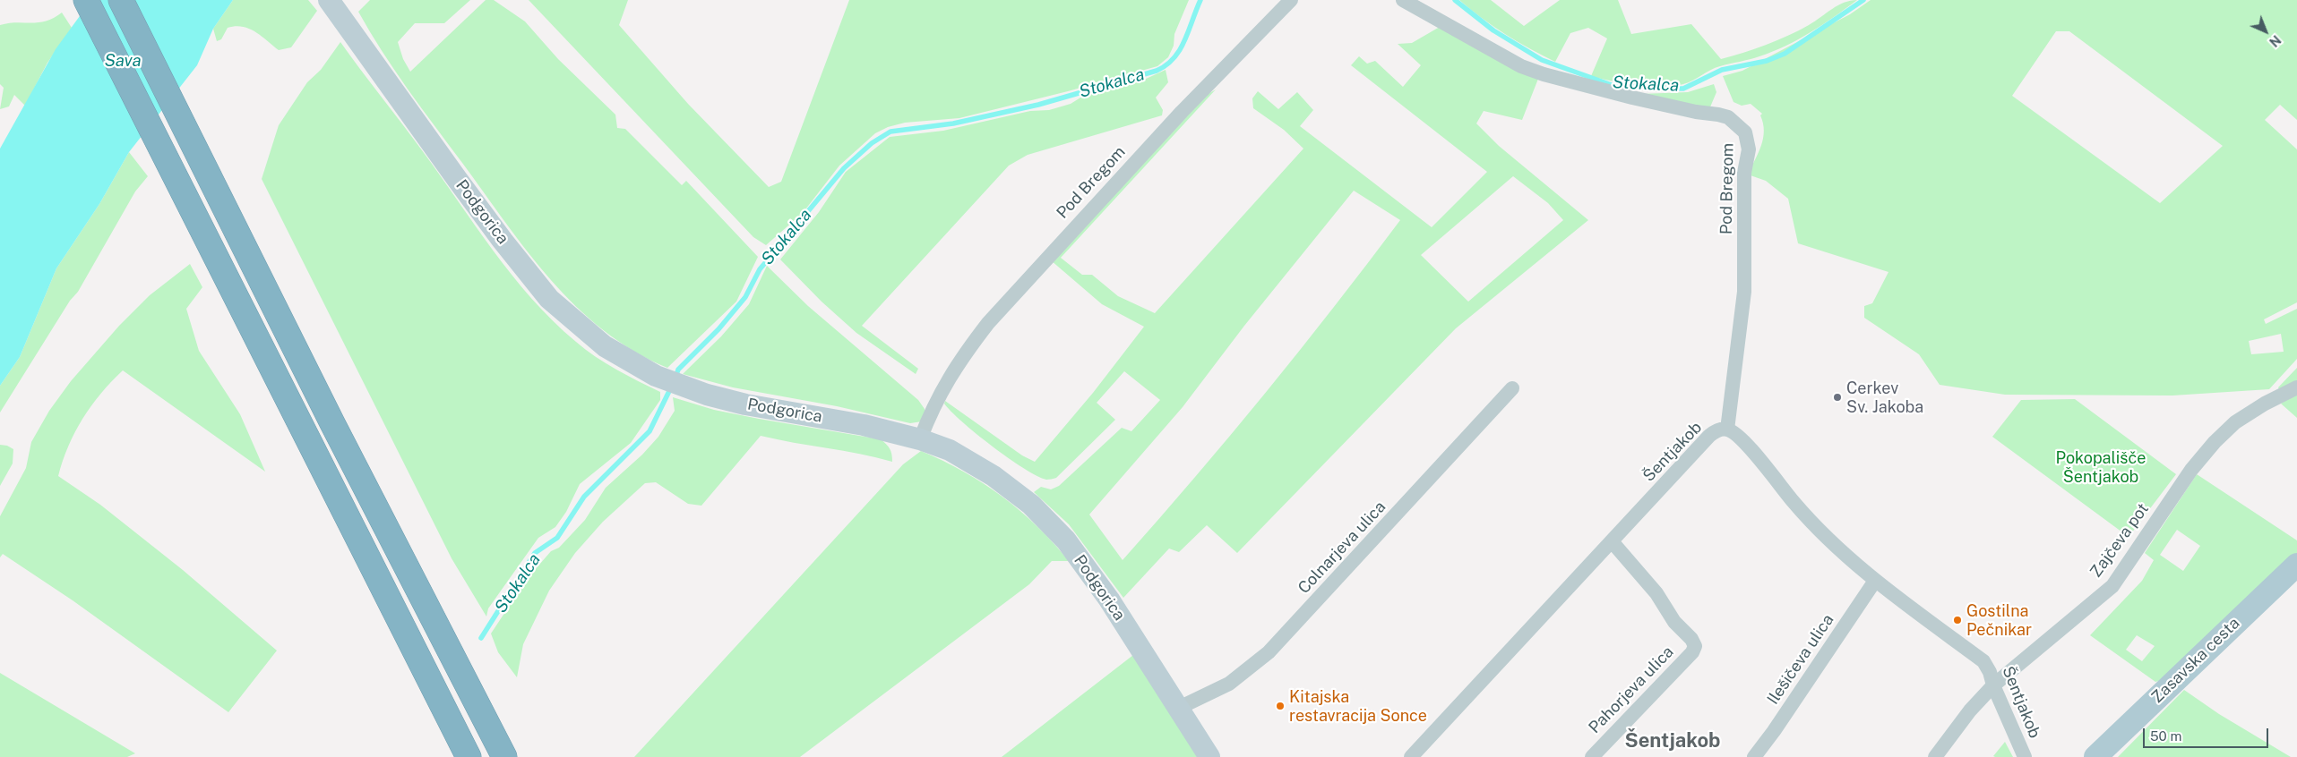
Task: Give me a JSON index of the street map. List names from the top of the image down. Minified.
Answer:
{"streets":{"main road":["Podgorica","Zasavska cesta"],"street":["Pod Bregom","Šentjakob","Zajčeva pot","Colnarjeva ulica","Ilešičeva ulica","Pahorjeva ulica"]},"crossings":[["Pod Bregom","Podgorica"],["Pod Bregom","Šentjakob"],["Podgorica","Colnarjeva ulica"],["Šentjakob","Zajčeva pot"],["Šentjakob","Ilešičeva ulica"],["Šentjakob","Pahorjeva ulica"]],"districts":["Šentjakob"],"water":["Sava","Stokalca"],"parks":["Pokopališče Šentjakob"],"places":["Cerkev Sv. Jakoba","Gostilna Pečnikar","Kitajska restavracija Sonce"],"scale_bar":"50 m","north":"bottom right"}
